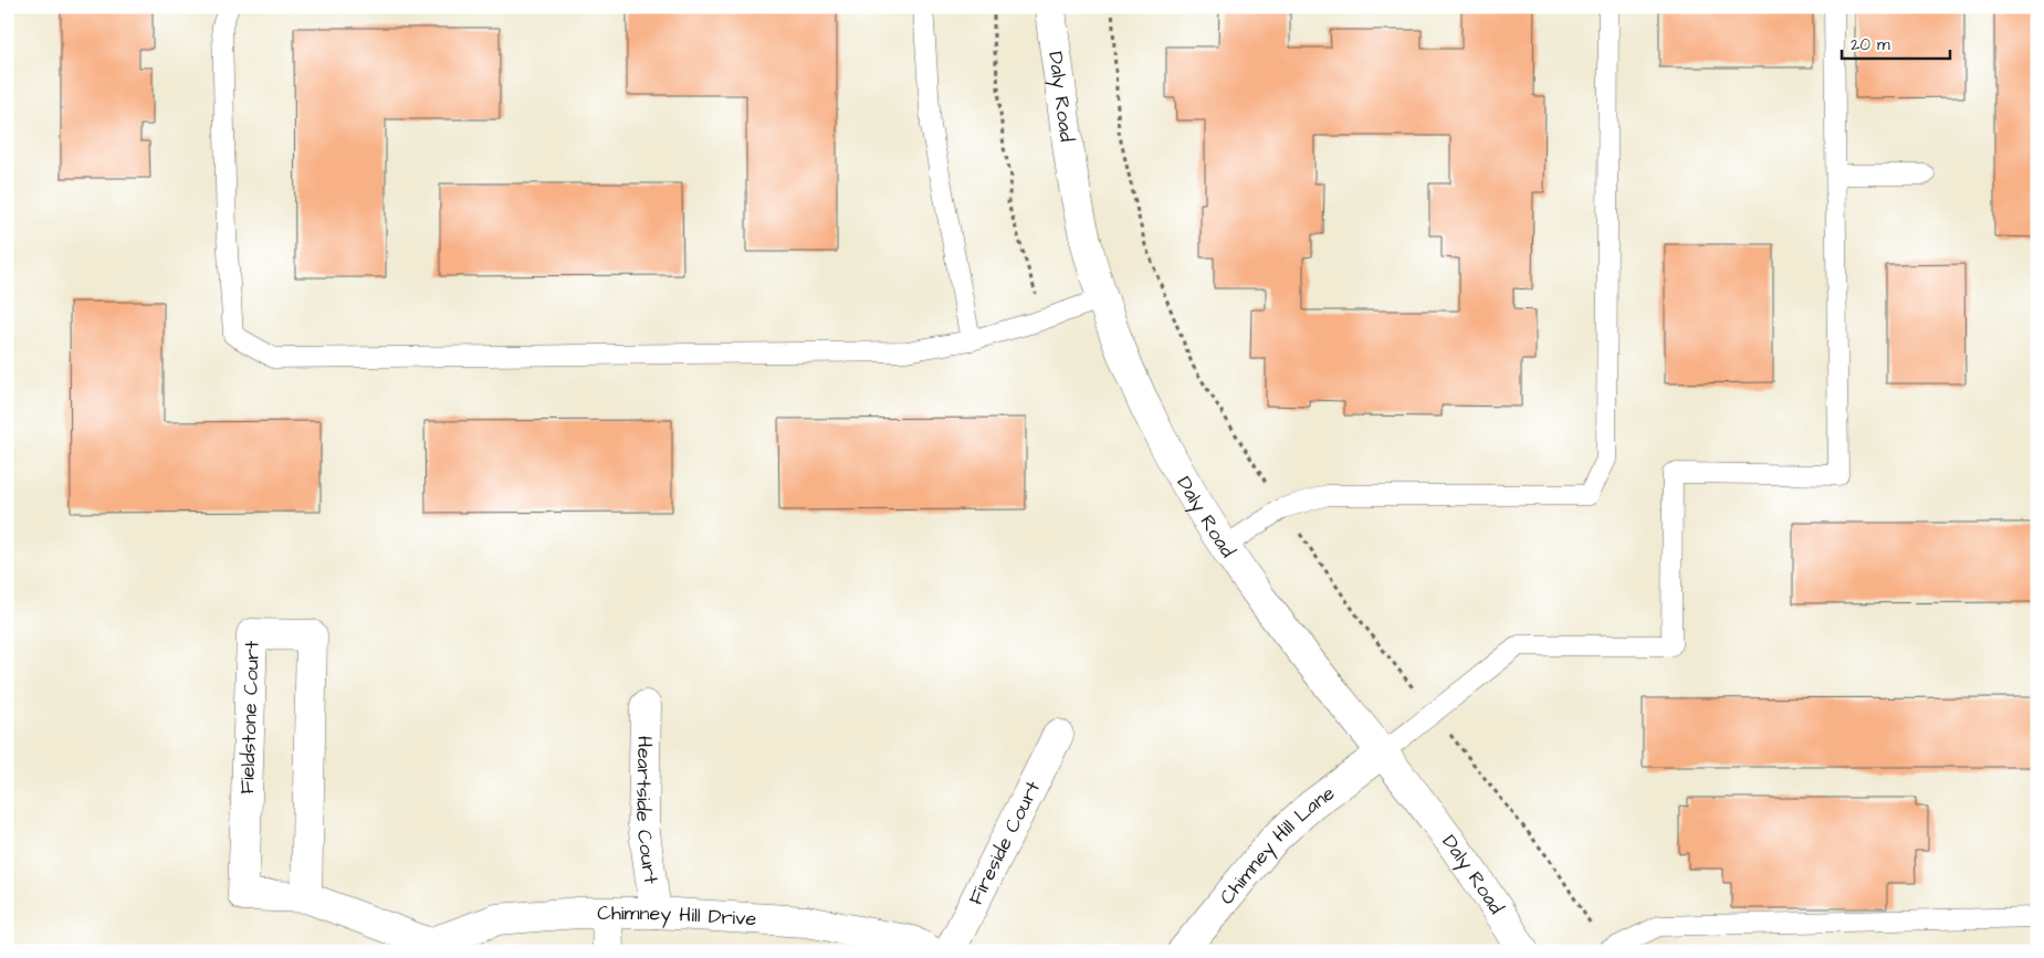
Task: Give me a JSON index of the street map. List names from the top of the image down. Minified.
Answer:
{"streets":{"street":["Daly Road","Fieldstone Court","Heartside Court","Fireside Court","Chimney Hill Lane","Chimney Hill Drive"]},"crossings":[["Daly Road","Chimney Hill Lane"],["Fieldstone Court","Chimney Hill Drive"],["Heartside Court","Chimney Hill Drive"]],"scale_bar":"20 m"}
